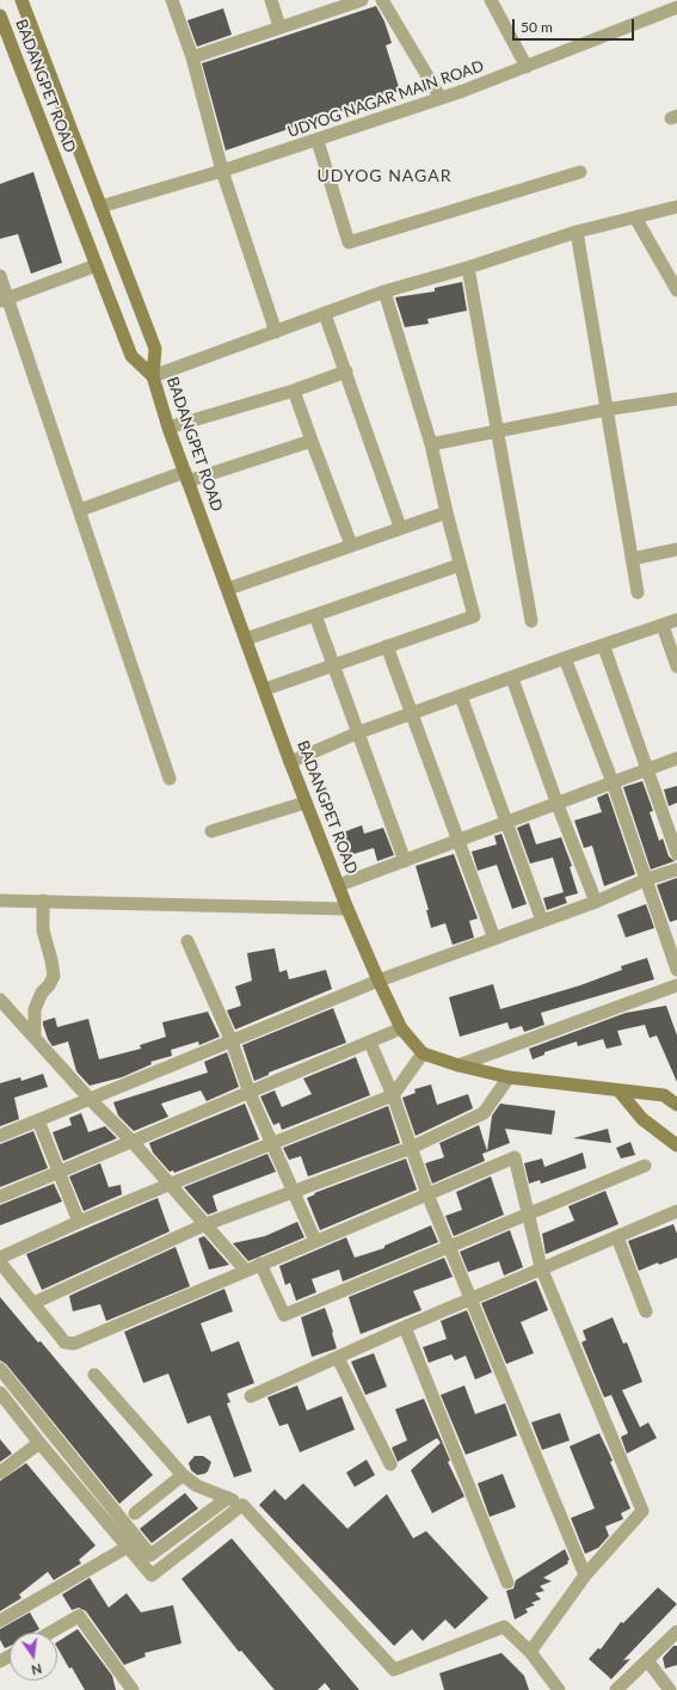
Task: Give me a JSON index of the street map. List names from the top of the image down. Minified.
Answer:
{"streets":{"main road":["BADANGPET ROAD"],"street":["UDYOG NAGAR MAIN ROAD"]},"crossings":[["BADANGPET ROAD","UDYOG NAGAR MAIN ROAD"]],"districts":["UDYOG NAGAR"],"scale_bar":"50 m","north":"bottom"}
